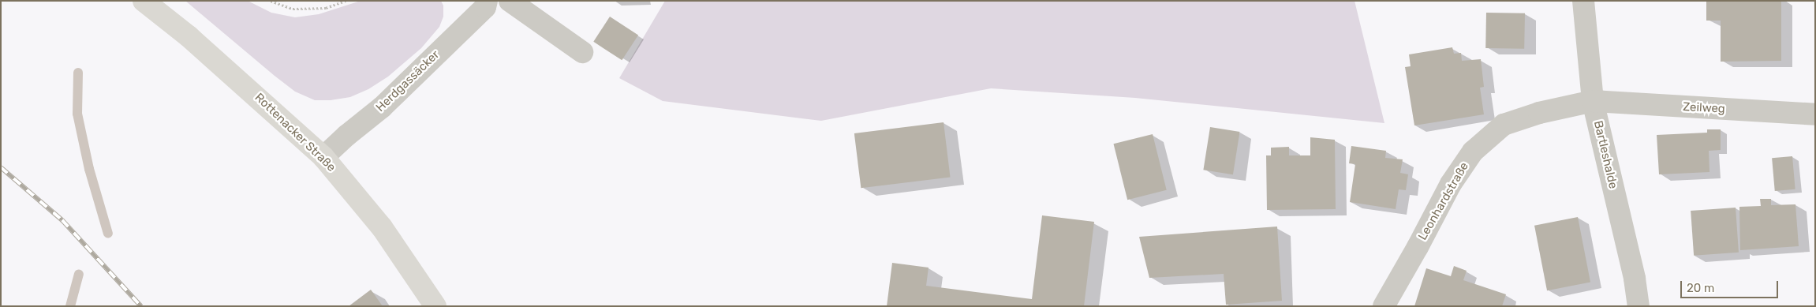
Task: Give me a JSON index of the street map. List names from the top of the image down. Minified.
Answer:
{"streets":{"main road":["Rottenacker Straße"],"street":["Herdgassäcker","Zeilweg","Bartleshalde","Leonhardstraße"]},"crossings":[["Herdgassäcker","Rottenacker Straße"],["Zeilweg","Bartleshalde"],["Zeilweg","Leonhardstraße"],["Bartleshalde","Leonhardstraße"]],"scale_bar":"20 m"}
